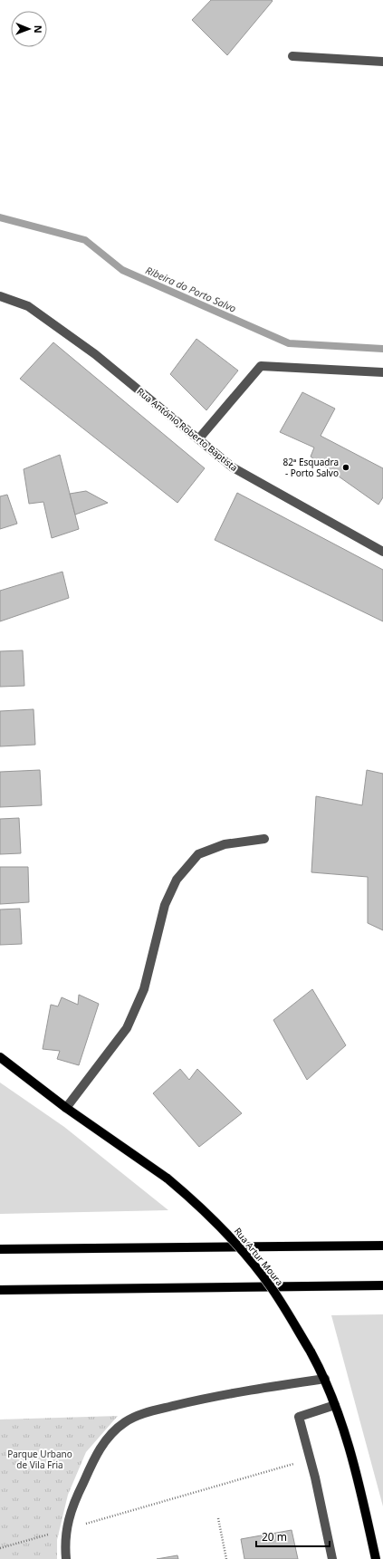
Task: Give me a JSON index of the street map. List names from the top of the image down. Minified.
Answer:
{"streets":{"main road":["Rua Artur Moura"],"street":["Rua António Roberto Baptista"]},"water":["Ribeira do Porto Salvo"],"parks":["Parque Urbano de Vila Fria"],"places":["82ª Esquadra - Porto Salvo"],"scale_bar":"20 m","north":"right"}
